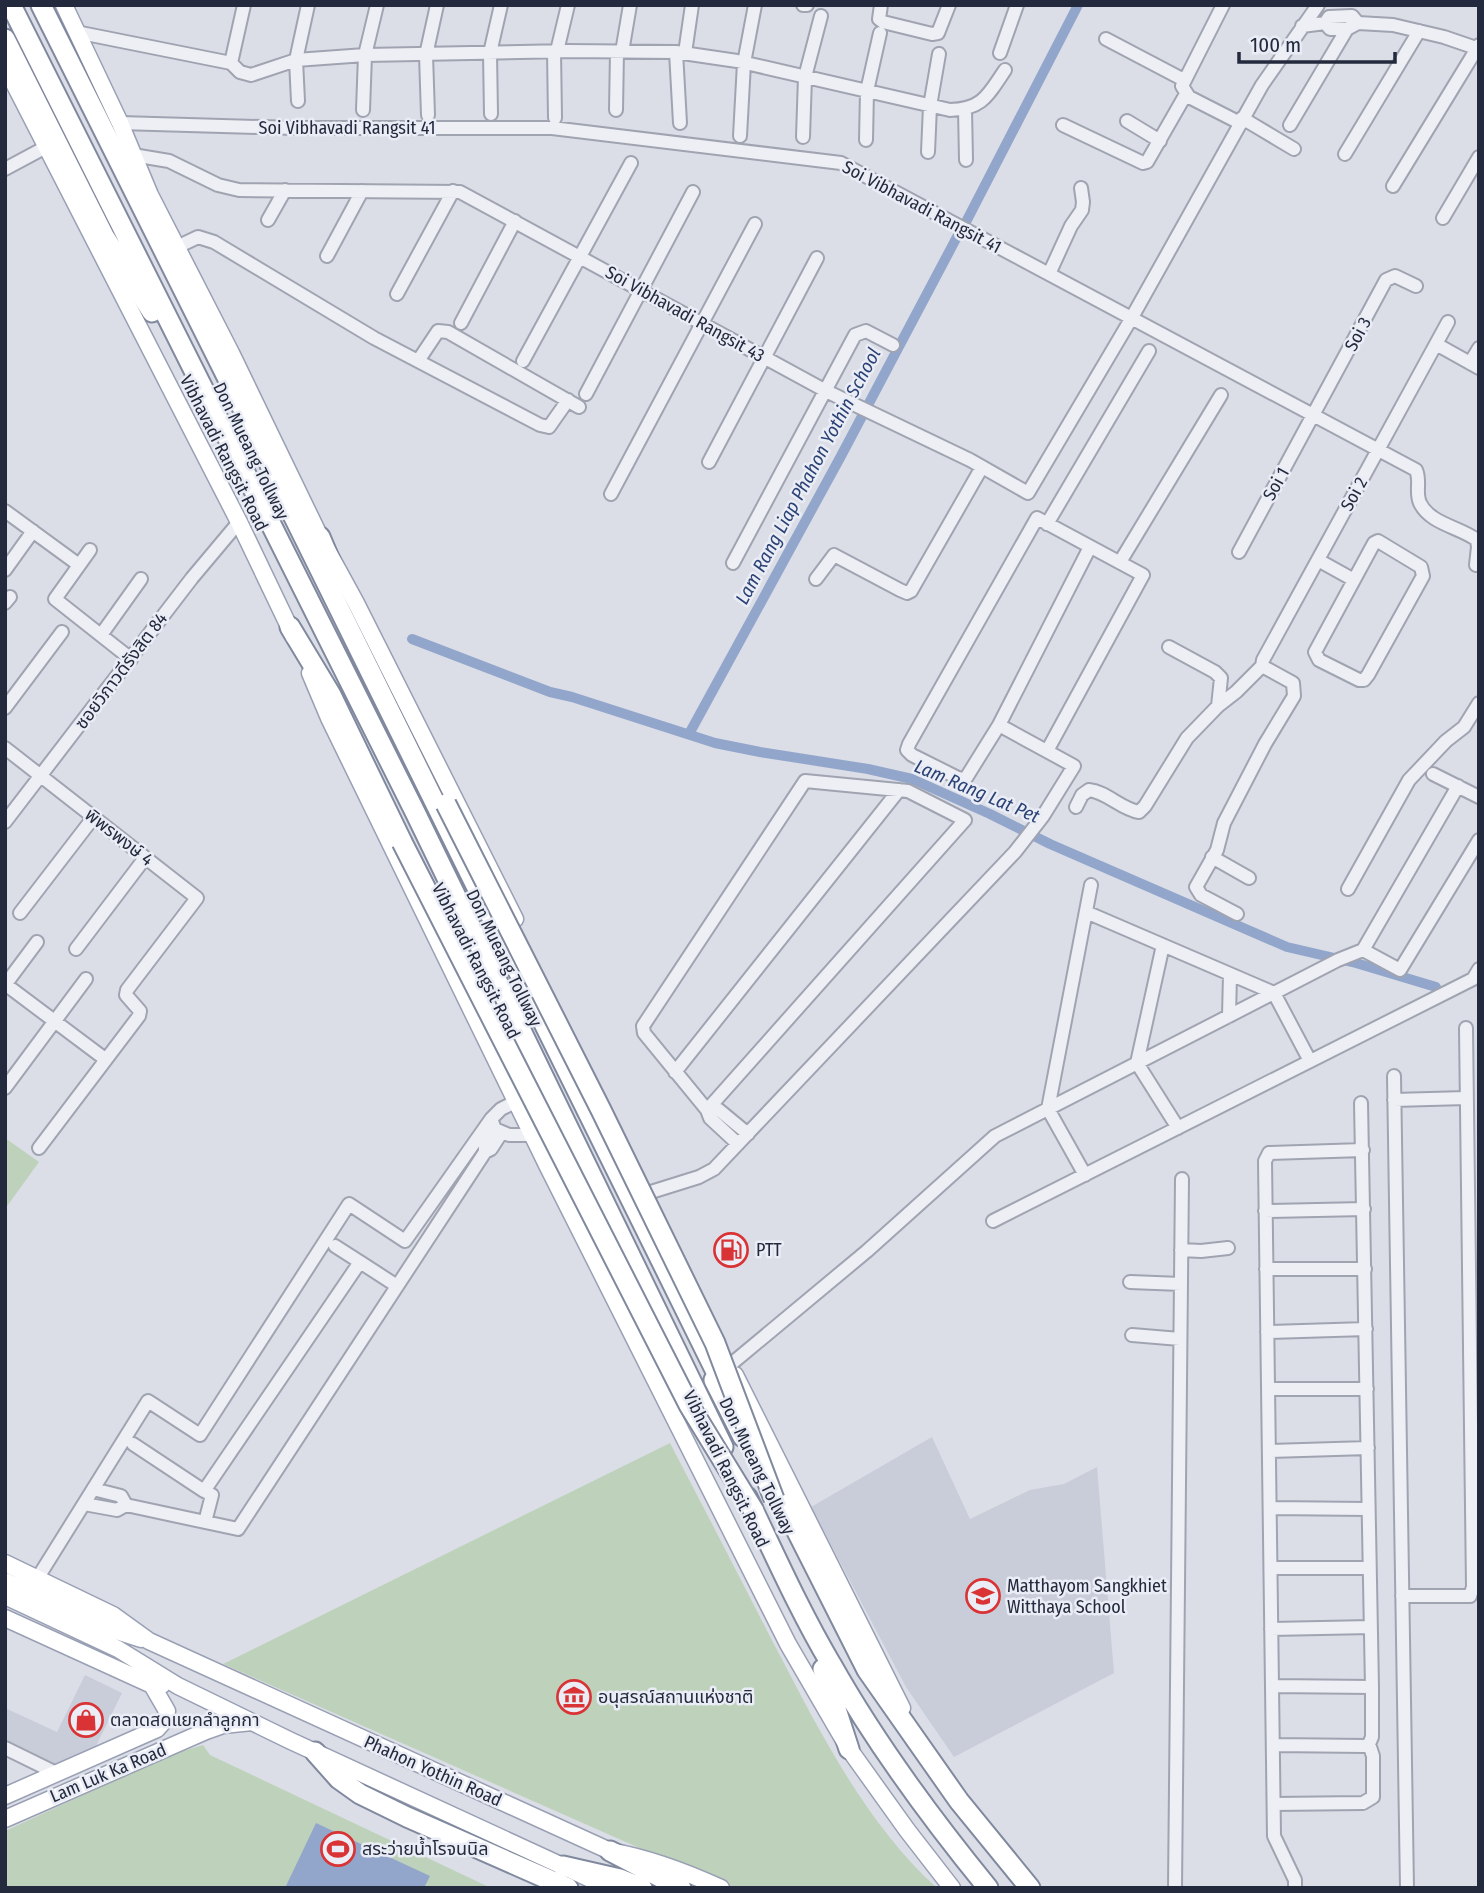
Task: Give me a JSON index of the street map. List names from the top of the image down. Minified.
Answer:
{"streets":{"highway":["Don Mueang Tollway","Vibhavadi Rangsit Road"],"main road":["Phahon Yothin Road","Lam Luk Ka Road"],"street":["Soi Vibhavadi Rangsit 41","Soi Vibhavadi Rangsit 43","Soi 3","Soi 1","Soi 2","ซอยวิภาวดีรังสิต 84","พิพรพงษ์ 4"]},"crossings":[["Soi Vibhavadi Rangsit 41","Soi Vibhavadi Rangsit 43"],["Soi Vibhavadi Rangsit 41","Soi 3"],["Soi Vibhavadi Rangsit 41","Vibhavadi Rangsit Road"],["Soi Vibhavadi Rangsit 41","Soi 1"],["Soi Vibhavadi Rangsit 41","Soi 2"],["Soi Vibhavadi Rangsit 43","Vibhavadi Rangsit Road"],["Soi 3","Soi 1"],["Vibhavadi Rangsit Road","ซอยวิภาวดีรังสิต 84"],["ซอยวิภาวดีรังสิต 84","พิพรพงษ์ 4"],["Phahon Yothin Road","Lam Luk Ka Road"]],"water":["Lam Rang Liap Phahon Yothin School","Lam Rang Lat Pet"],"places":{"fuel station":["PTT"],"school or university":["Matthayom Sangkhiet Witthaya School"],"museum":["อนุสรณ์สถานแห่งชาติ"],"shop":["ตลาดสดแยกลำลูกกา"],"sports":["สระว่ายน้ำโรจนนิล"]},"scale_bar":"100 m"}
